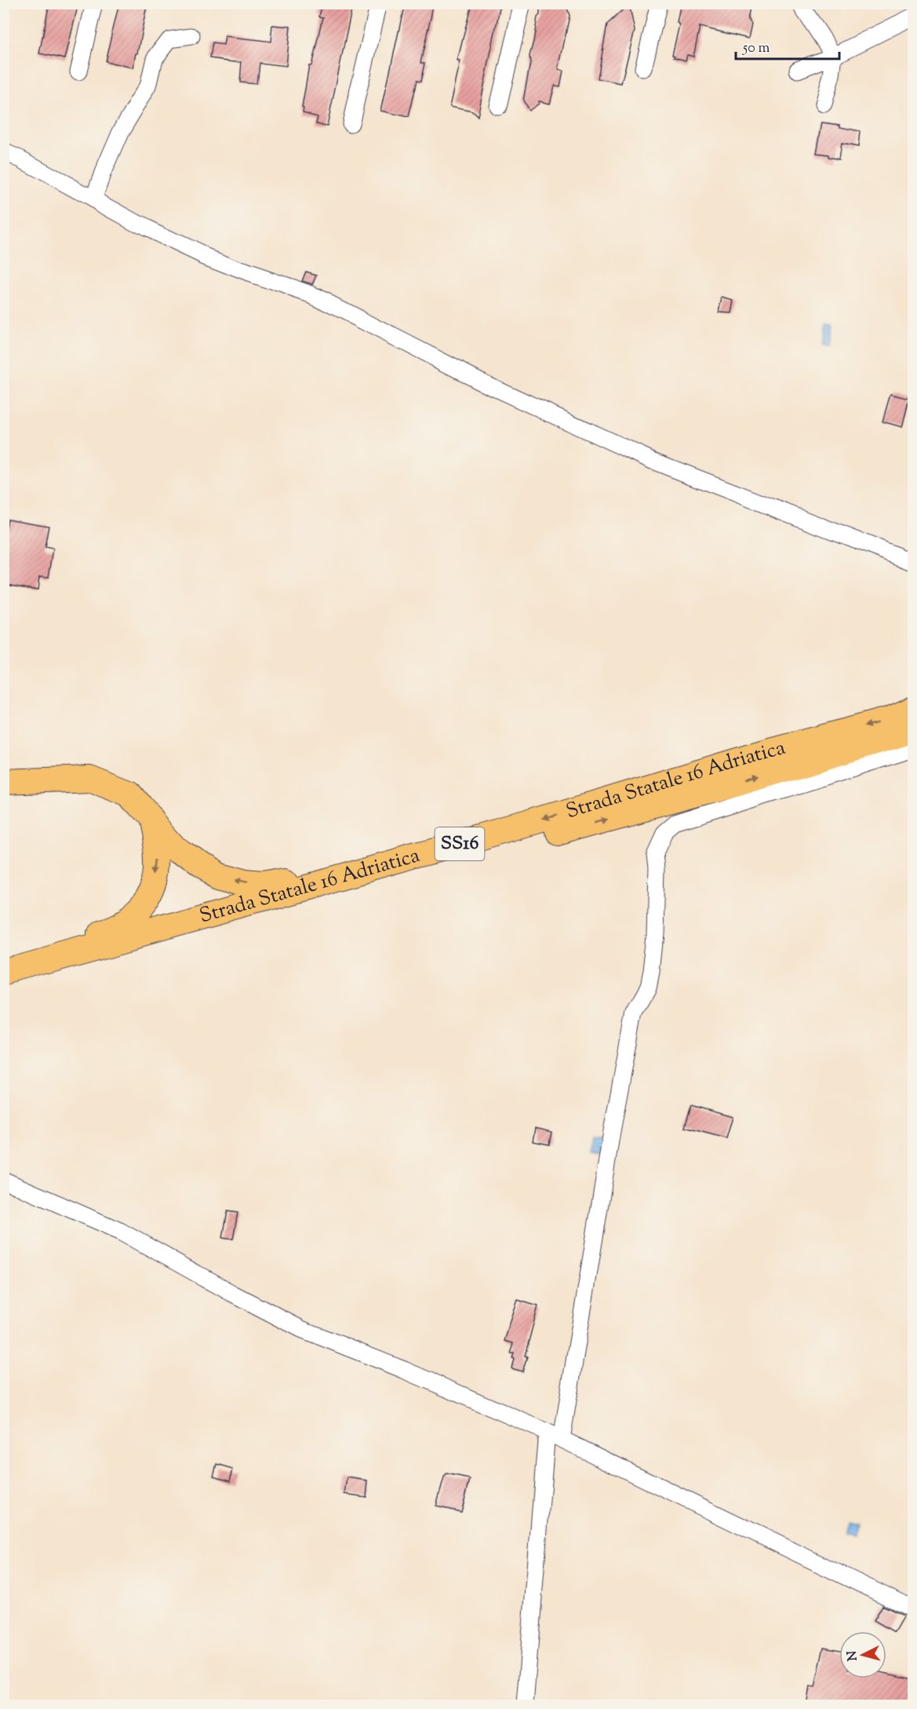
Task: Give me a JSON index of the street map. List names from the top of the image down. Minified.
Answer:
{"streets":{"highway":["Strada Statale 16 Adriatica","SS16"]},"scale_bar":"50 m","north":"left"}
